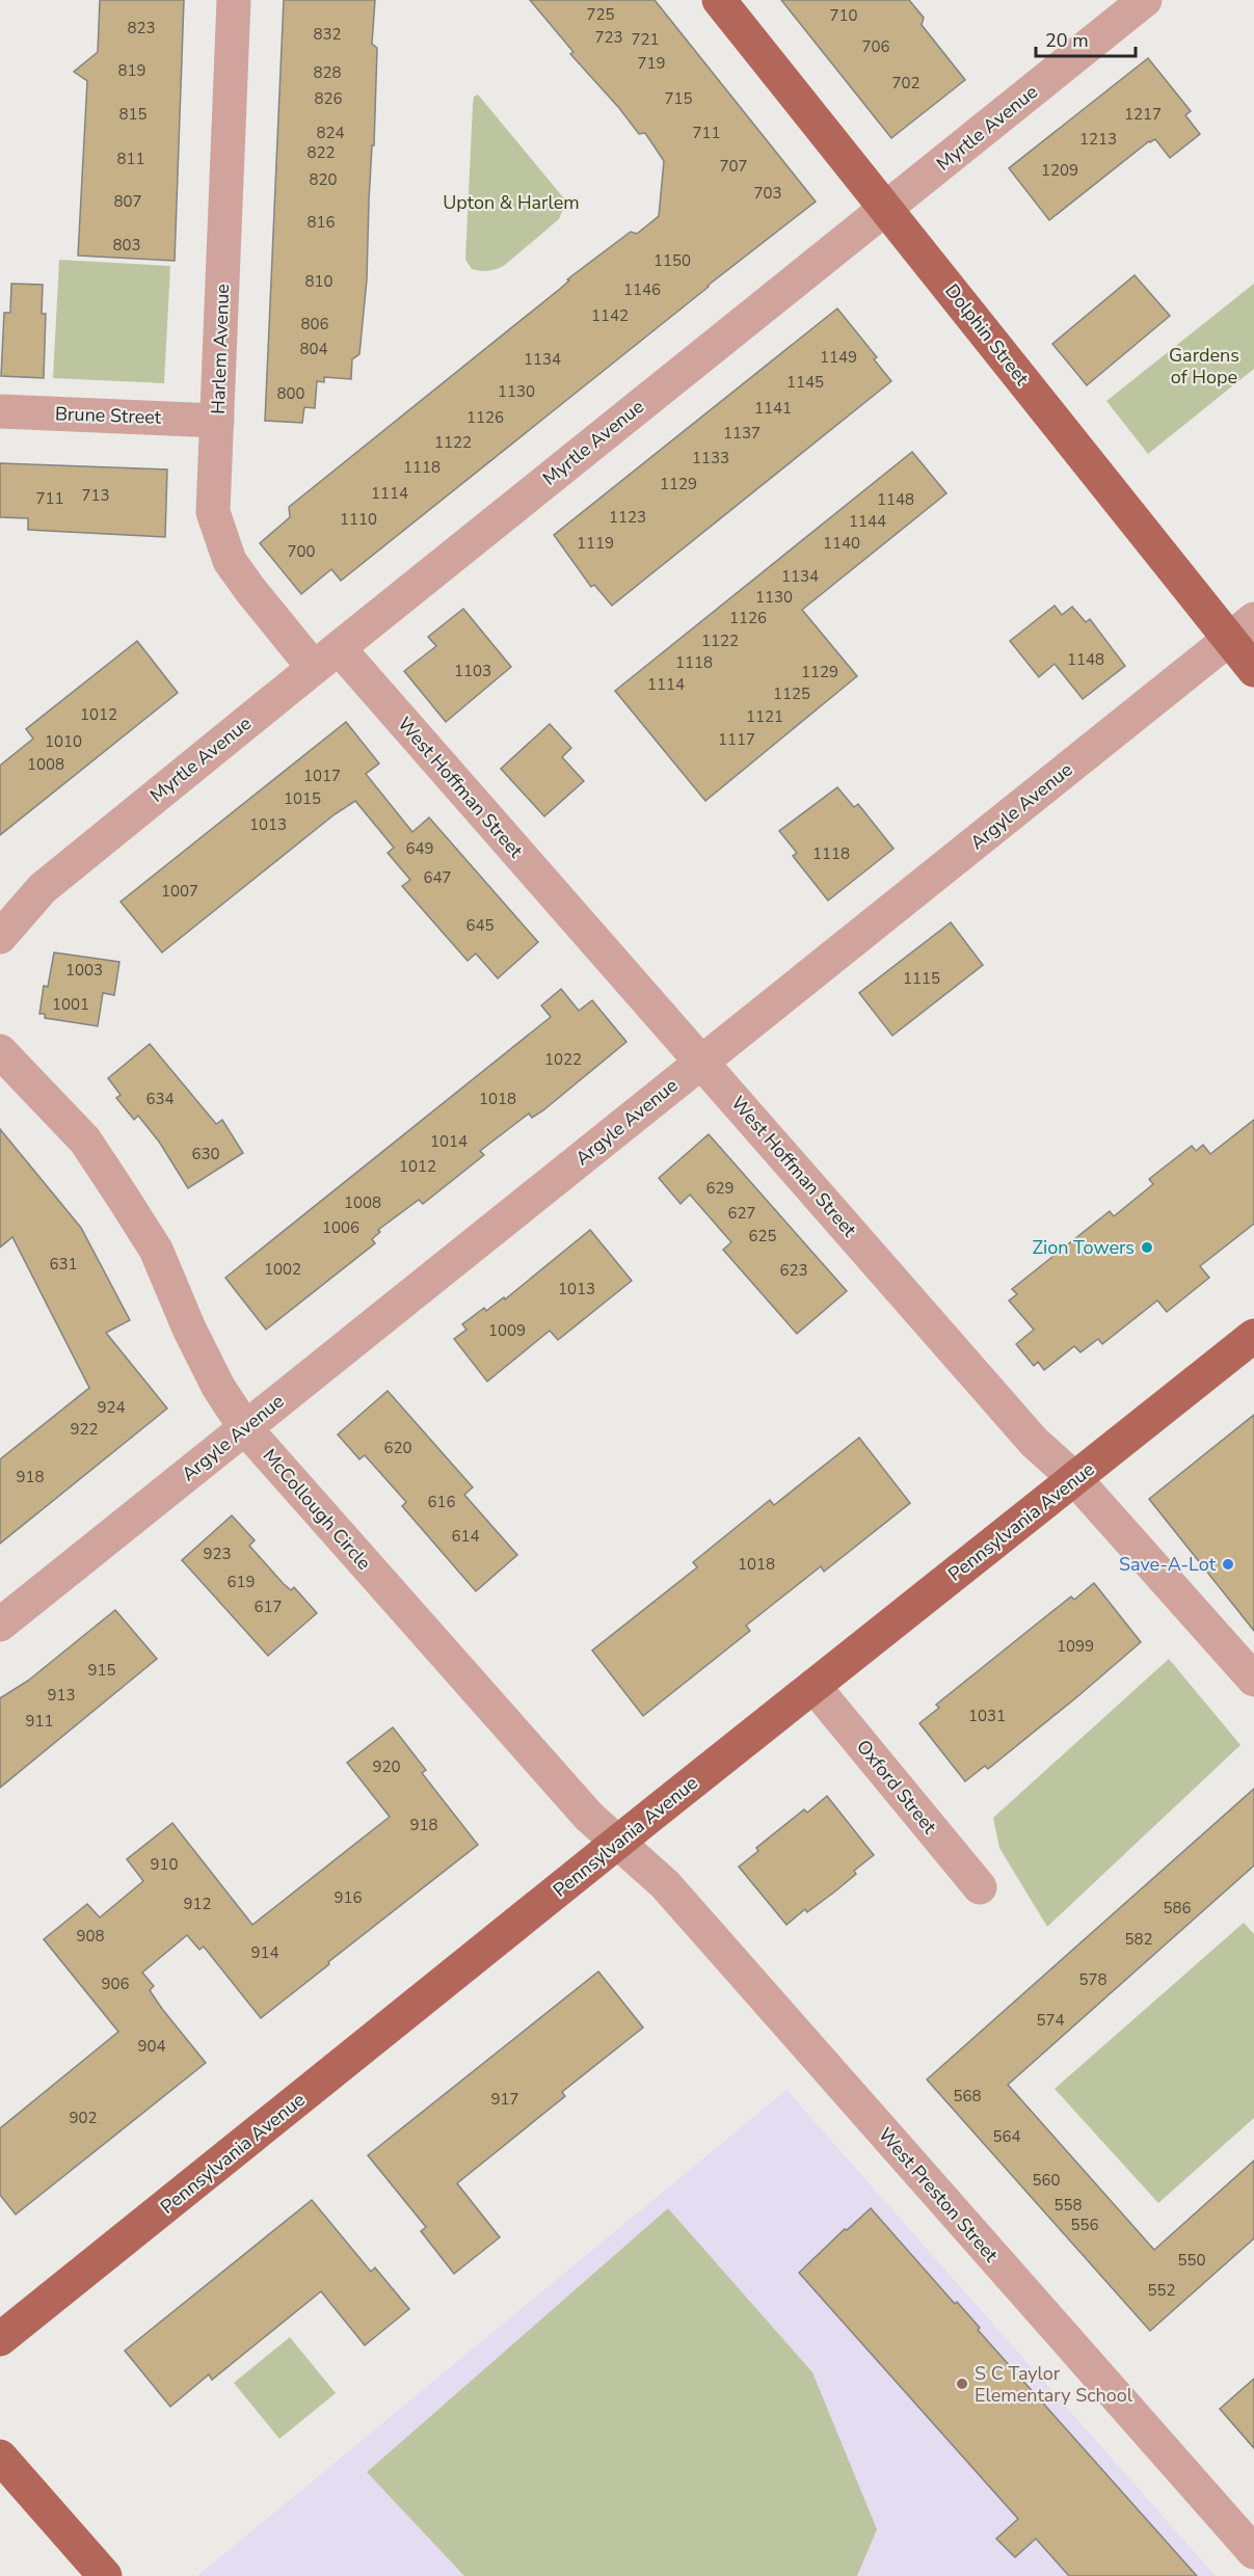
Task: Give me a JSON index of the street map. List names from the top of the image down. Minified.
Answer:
{"streets":{"main road":["Dolphin Street","Pennsylvania Avenue"],"street":["Myrtle Avenue","Harlem Avenue","Brune Street","West Hoffman Street","Argyle Avenue","McCollough Circle","Oxford Street","West Preston Street"]},"crossings":[["Myrtle Avenue","Dolphin Street"],["Myrtle Avenue","Harlem Avenue"],["Myrtle Avenue","West Hoffman Street"],["Dolphin Street","Argyle Avenue"],["Harlem Avenue","Brune Street"],["Harlem Avenue","West Hoffman Street"],["West Hoffman Street","Argyle Avenue"],["West Hoffman Street","Pennsylvania Avenue"],["Argyle Avenue","McCollough Circle"],["McCollough Circle","Pennsylvania Avenue"],["McCollough Circle","West Preston Street"],["Pennsylvania Avenue","Oxford Street"],["Pennsylvania Avenue","West Preston Street"]],"parks":["Upton & Harlem","Gardens of Hope"],"places":["Zion Towers","Save-A-Lot","S C Taylor Elementary School"],"house_numbers":["725","710","823","832","723","721","706","719","819","828","702","826","715","815","1217","824","711","1213","822","811","707","1209","820","703","807","816","803","1150","810","1146","1142","806","804","1149","1134","1145","1130","800","1141","1126","1137","1122","1133","1118","1129","1114","713","711","1148","1123","1110","1144","1119","1140","700","1134","1130","1126","1122","1148","1118","1103","1129","1114","1125","1012","1121","1117","1010","1008","1017","1015","1013","649","1118","647","1007","645","1003","1115","1001","1022","634","1018","1014","630","1012","629","1008","627","1006","625","631","1002","623","1013","1009","924","922","620","918","616","614","923","1018","619","617","1099","915","913","1031","911","920","918","910","916","912","586","908","582","914","578","906","574","904","568","917","902","564","560","558","556","550","552"],"scale_bar":"20 m"}
